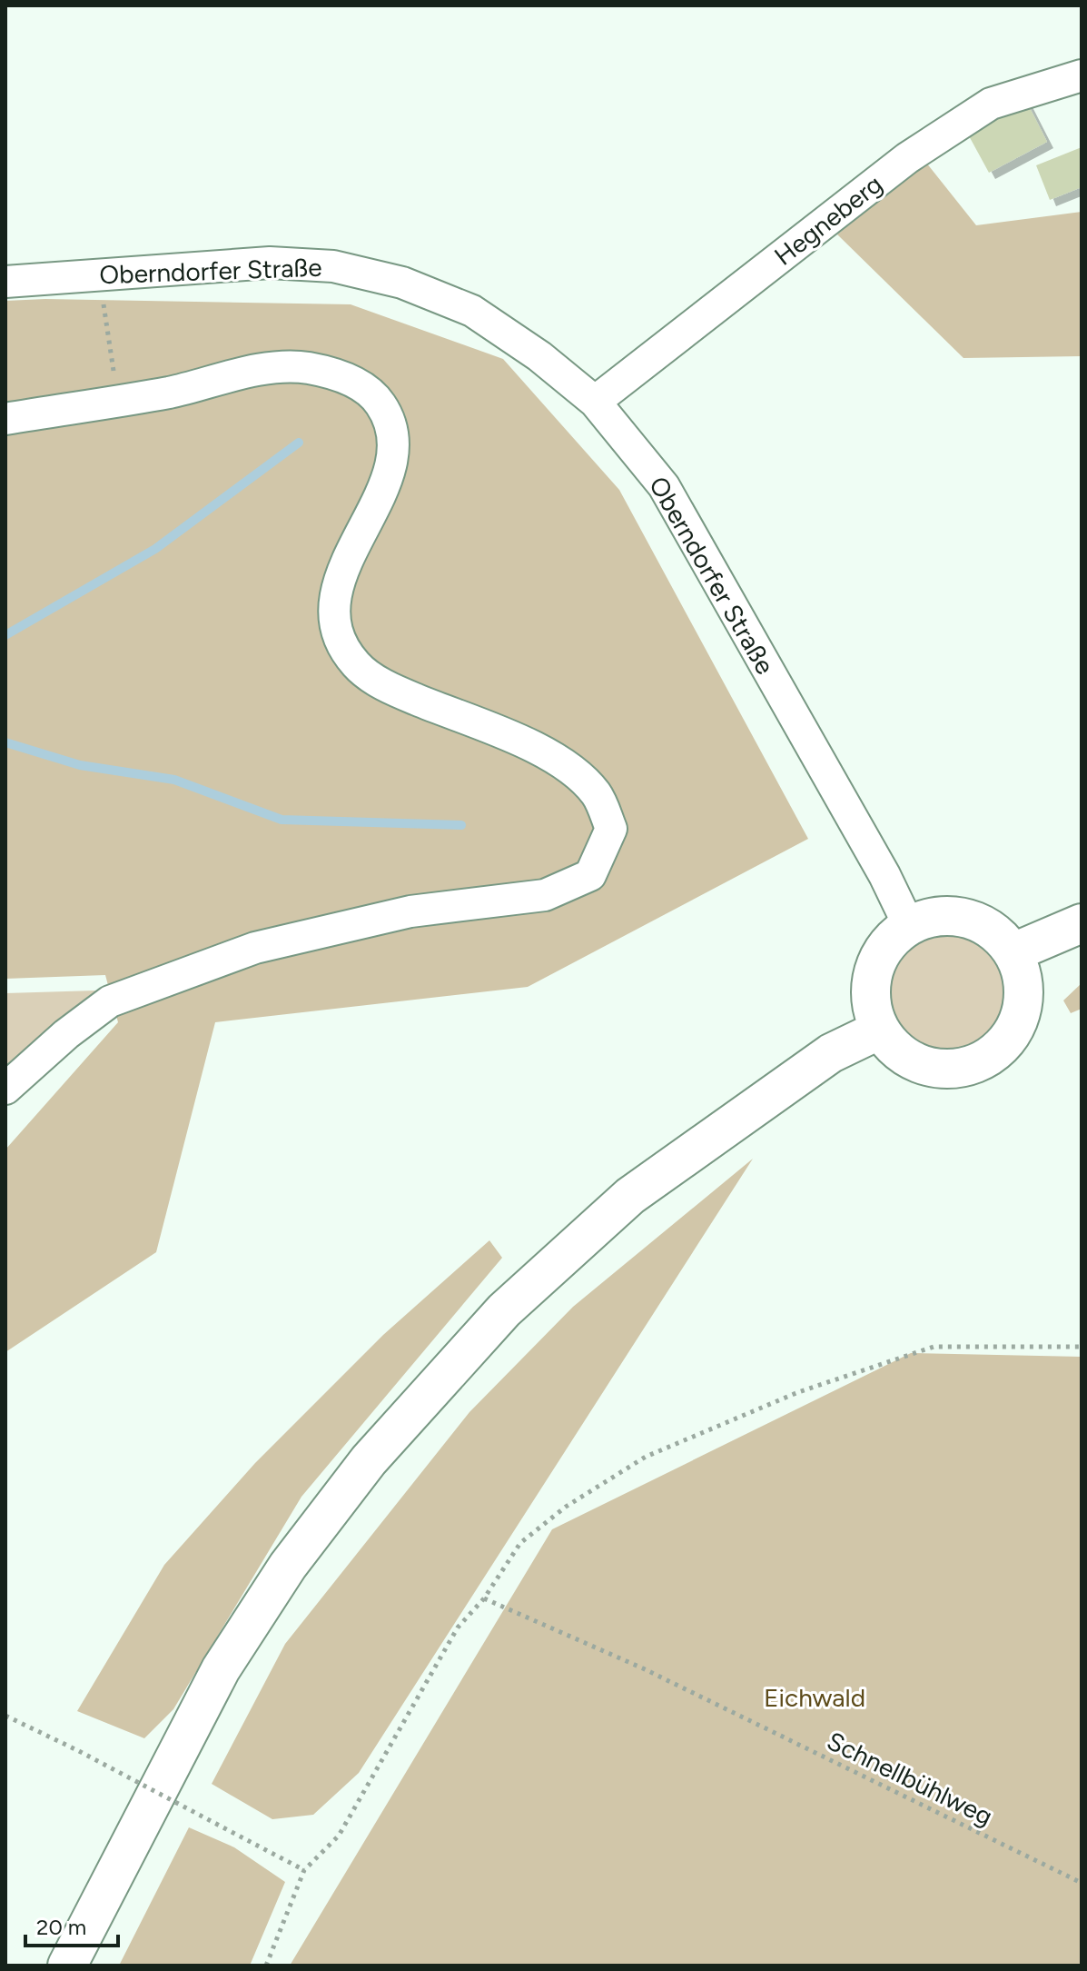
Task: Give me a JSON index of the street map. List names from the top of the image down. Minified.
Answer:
{"streets":{"street":["Hegneberg","Oberndorfer Straße"],"path":["Schnellbühlweg"]},"crossings":[["Hegneberg","Oberndorfer Straße"]],"parks":["Eichwald"],"scale_bar":"20 m"}
